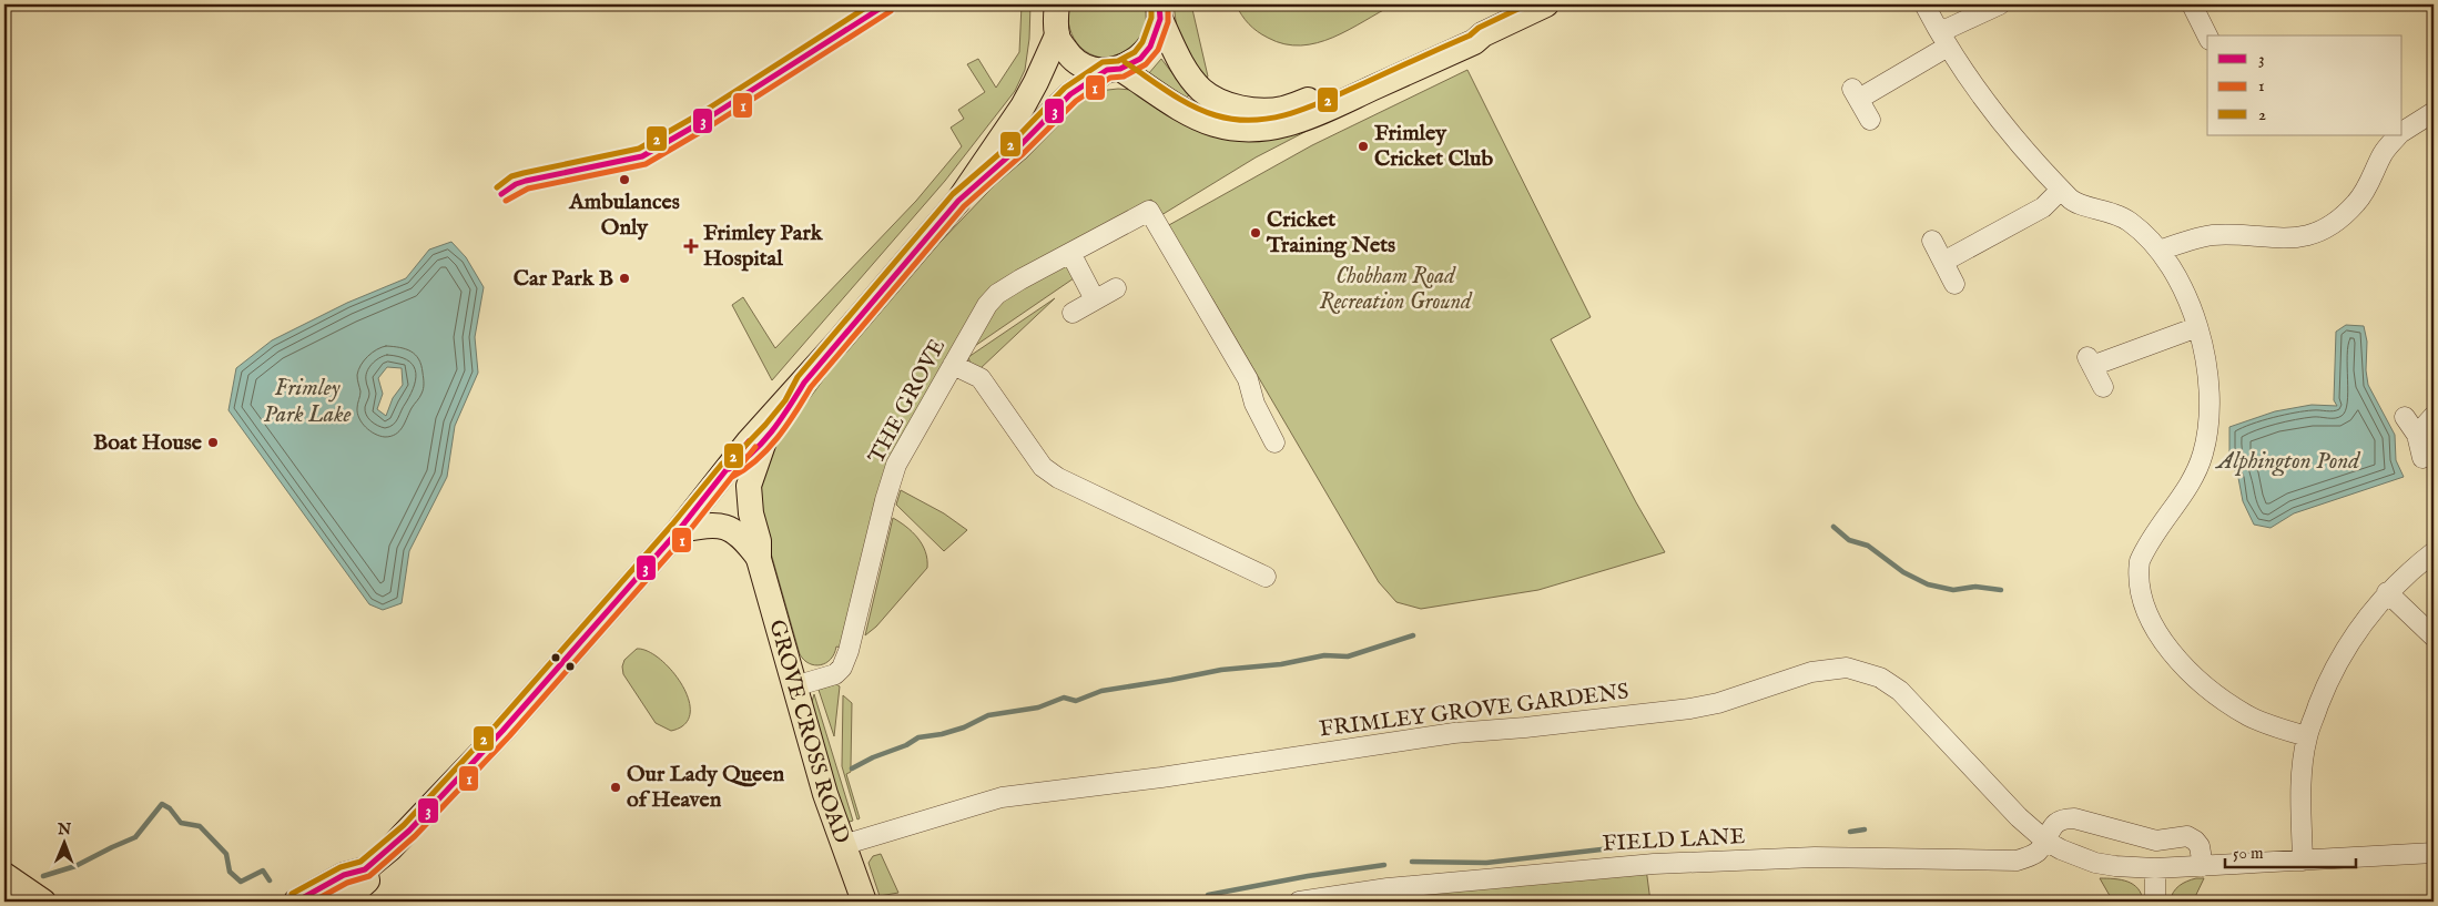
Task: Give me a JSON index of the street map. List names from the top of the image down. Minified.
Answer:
{"streets":{"main road":["GROVE CROSS ROAD"],"street":["THE GROVE","FRIMLEY GROVE GARDENS","FIELD LANE"]},"crossings":[["THE GROVE","GROVE CROSS ROAD"],["FRIMLEY GROVE GARDENS","GROVE CROSS ROAD"],["FRIMLEY GROVE GARDENS","FIELD LANE"]],"water":["Frimley Park Lake","Alphington Pond"],"parks":["Chobham Road Recreation Ground"],"places":{"other":["Frimley Cricket Club","Ambulances Only","Cricket Training Nets","Car Park B","Boat House","Our Lady Queen of Heaven"],"health":["Frimley Park Hospital"]},"lines":["transit line 3","transit line 1","transit line 2"],"legend":["3","1","2"],"scale_bar":"50 m","north":"top"}
